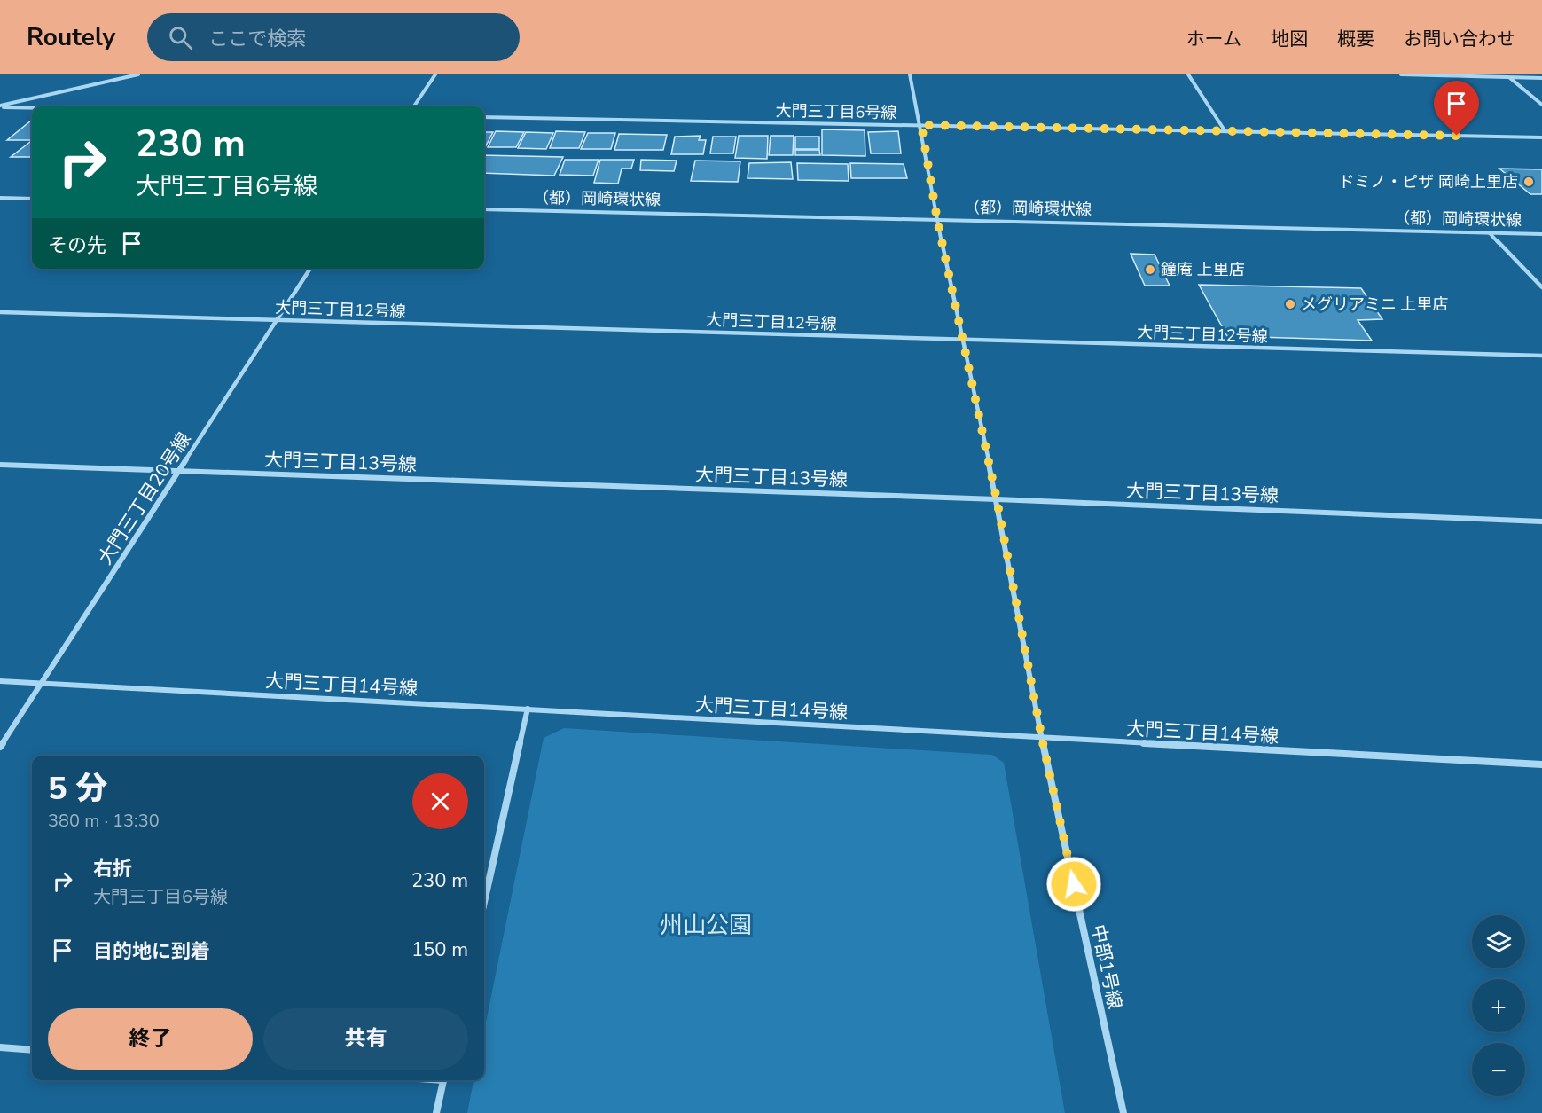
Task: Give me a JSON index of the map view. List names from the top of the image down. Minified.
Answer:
{"streets":{"street":["大門三丁目6号線","（都）岡崎環状線","大門三丁目12号線","大門三丁目13号線","大門三丁目20号線","大門三丁目14号線","中部1号線"]},"crossings":[["大門三丁目6号線","中部1号線"],["（都）岡崎環状線","中部1号線"],["大門三丁目12号線","大門三丁目20号線"],["大門三丁目12号線","中部1号線"],["大門三丁目13号線","大門三丁目20号線"],["大門三丁目13号線","中部1号線"],["大門三丁目20号線","大門三丁目14号線"],["大門三丁目14号線","中部1号線"]],"parks":["州山公園"],"places":["ドミノ・ピザ 岡崎上里店","鐘庵 上里店","メグリアミニ 上里店"],"page":{"header":"Routely","search":"ここで検索","nav":["ホーム","地図","概要","お問い合わせ"],"turn":["230 m","大門三丁目6号線"],"then":"その先","heading":["5 分","380 m · 13:30"],"list":[{"name":"右折","note":"大門三丁目6号線","value":"230 m"},{"name":"目的地に到着","value":"150 m"}],"map_buttons":["+","−"],"buttons":["終了","共有"]}}
